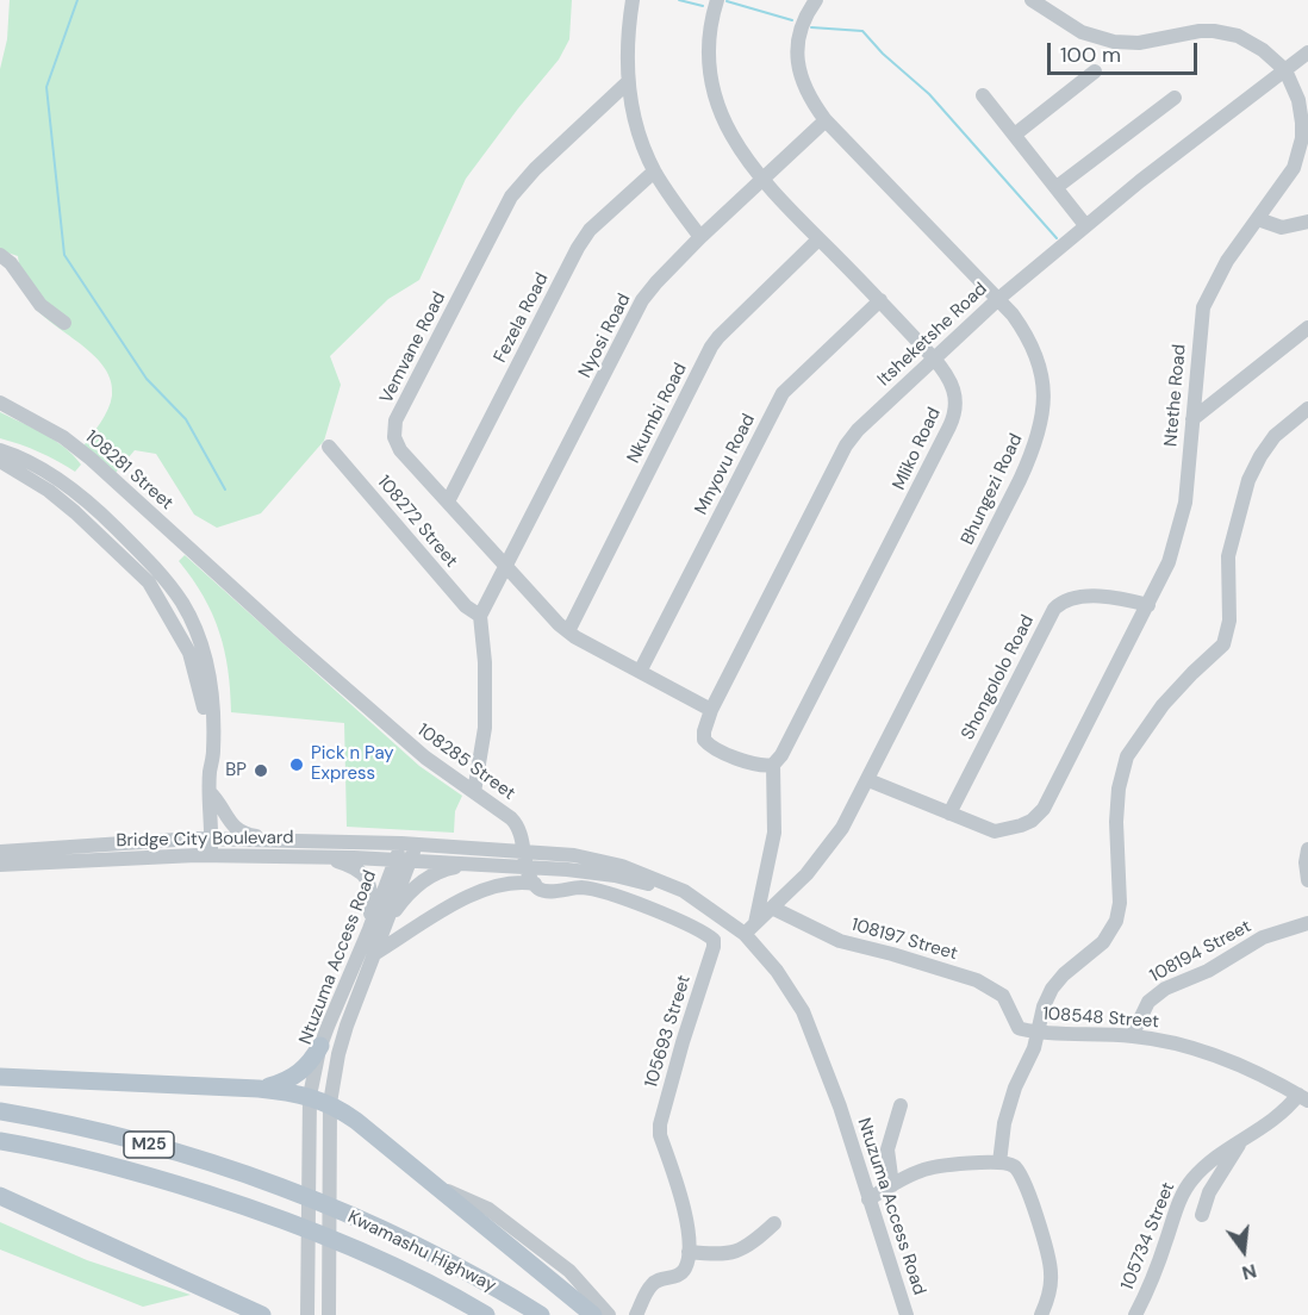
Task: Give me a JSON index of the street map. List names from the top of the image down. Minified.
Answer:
{"streets":{"main road":["M25","Kwamashu Highway"],"street":["Fezela Road","Itsheketshe Road","Nyosi Road","Vemvane Road","Ntethe Road","Nkumbi Road","Mliko Road","Mnyovu Road","108281 Street","Bhungezi Road","108272 Street","Shongololo Road","108285 Street","Bridge City Boulevard","108197 Street","108194 Street","Ntuzuma Access Road","108548 Street","105693 Street","105734 Street"]},"crossings":[["Fezela Road","Vemvane Road"],["Itsheketshe Road","Vemvane Road"],["Itsheketshe Road","Ntethe Road"],["Itsheketshe Road","Mliko Road"],["Itsheketshe Road","Bhungezi Road"],["Nyosi Road","Vemvane Road"],["Nyosi Road","Mliko Road"],["Nyosi Road","Bhungezi Road"],["Nyosi Road","108272 Street"],["Vemvane Road","Nkumbi Road"],["Vemvane Road","Mnyovu Road"],["Ntethe Road","Bhungezi Road"],["Ntethe Road","Shongololo Road"],["Nkumbi Road","Mliko Road"],["Mliko Road","Mnyovu Road"],["108281 Street","108285 Street"],["Bhungezi Road","108197 Street"],["Bhungezi Road","Ntuzuma Access Road"],["108285 Street","Ntuzuma Access Road"],["Bridge City Boulevard","Ntuzuma Access Road"],["108197 Street","108548 Street"],["108194 Street","108548 Street"],["108548 Street","105734 Street"]],"places":["Pick n Pay Express","BP"],"scale_bar":"100 m","north":"bottom"}
